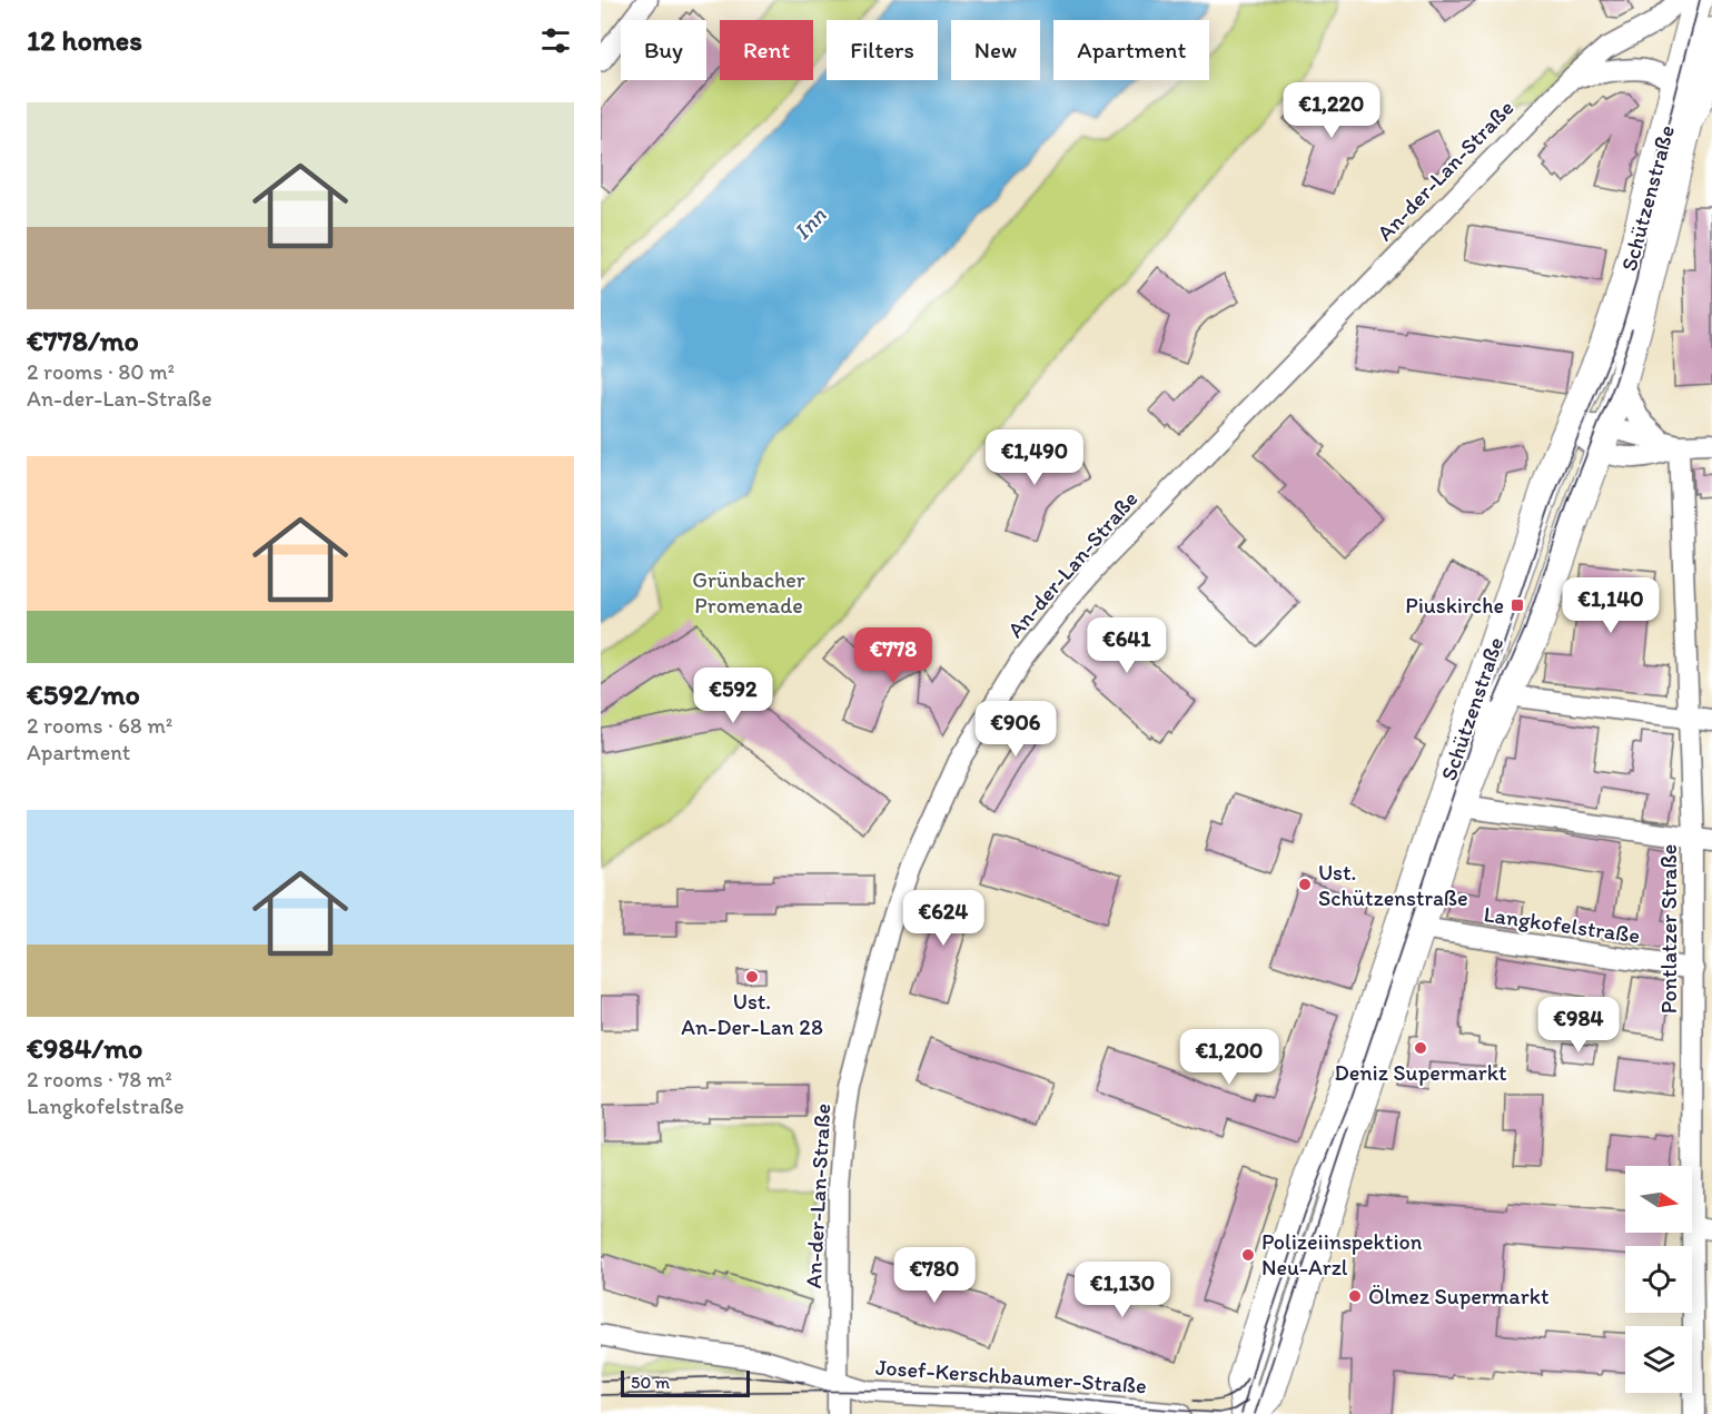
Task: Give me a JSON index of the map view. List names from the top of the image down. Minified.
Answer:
{"streets":{"street":["An-der-Lan-Straße","Schützenstraße","Langkofelstraße","Pontlatzer Straße","Josef-Kerschbaumer-Straße"]},"crossings":[["An-der-Lan-Straße","Josef-Kerschbaumer-Straße"],["Schützenstraße","Langkofelstraße"],["Langkofelstraße","Pontlatzer Straße"]],"water":["Inn"],"parks":["Grünbacher Promenade"],"places":{"transit":["Piuskirche"],"other":["Ust. Schützenstraße","Ust. An-Der-Lan 28","Deniz Supermarkt","Polizeiinspektion Neu-Arzl","Ölmez Supermarkt"]},"scale_bar":"50 m","north":"right","page":{"heading":"12 homes","chip":["Buy","Rent","Filters","New","Apartment"],"list":[{"name":"€778/mo","note":"2 rooms · 80 m² · An-der-Lan-Straße"},{"name":"€592/mo","note":"2 rooms · 68 m² · Apartment"},{"name":"€984/mo","note":"2 rooms · 78 m² · Langkofelstraße"}],"price":["€1,220","€1,490","€1,140","€641","€778","€592","€906","€624","€984","€1,200","€780","€1,130"],"scale":"50 m"}}
